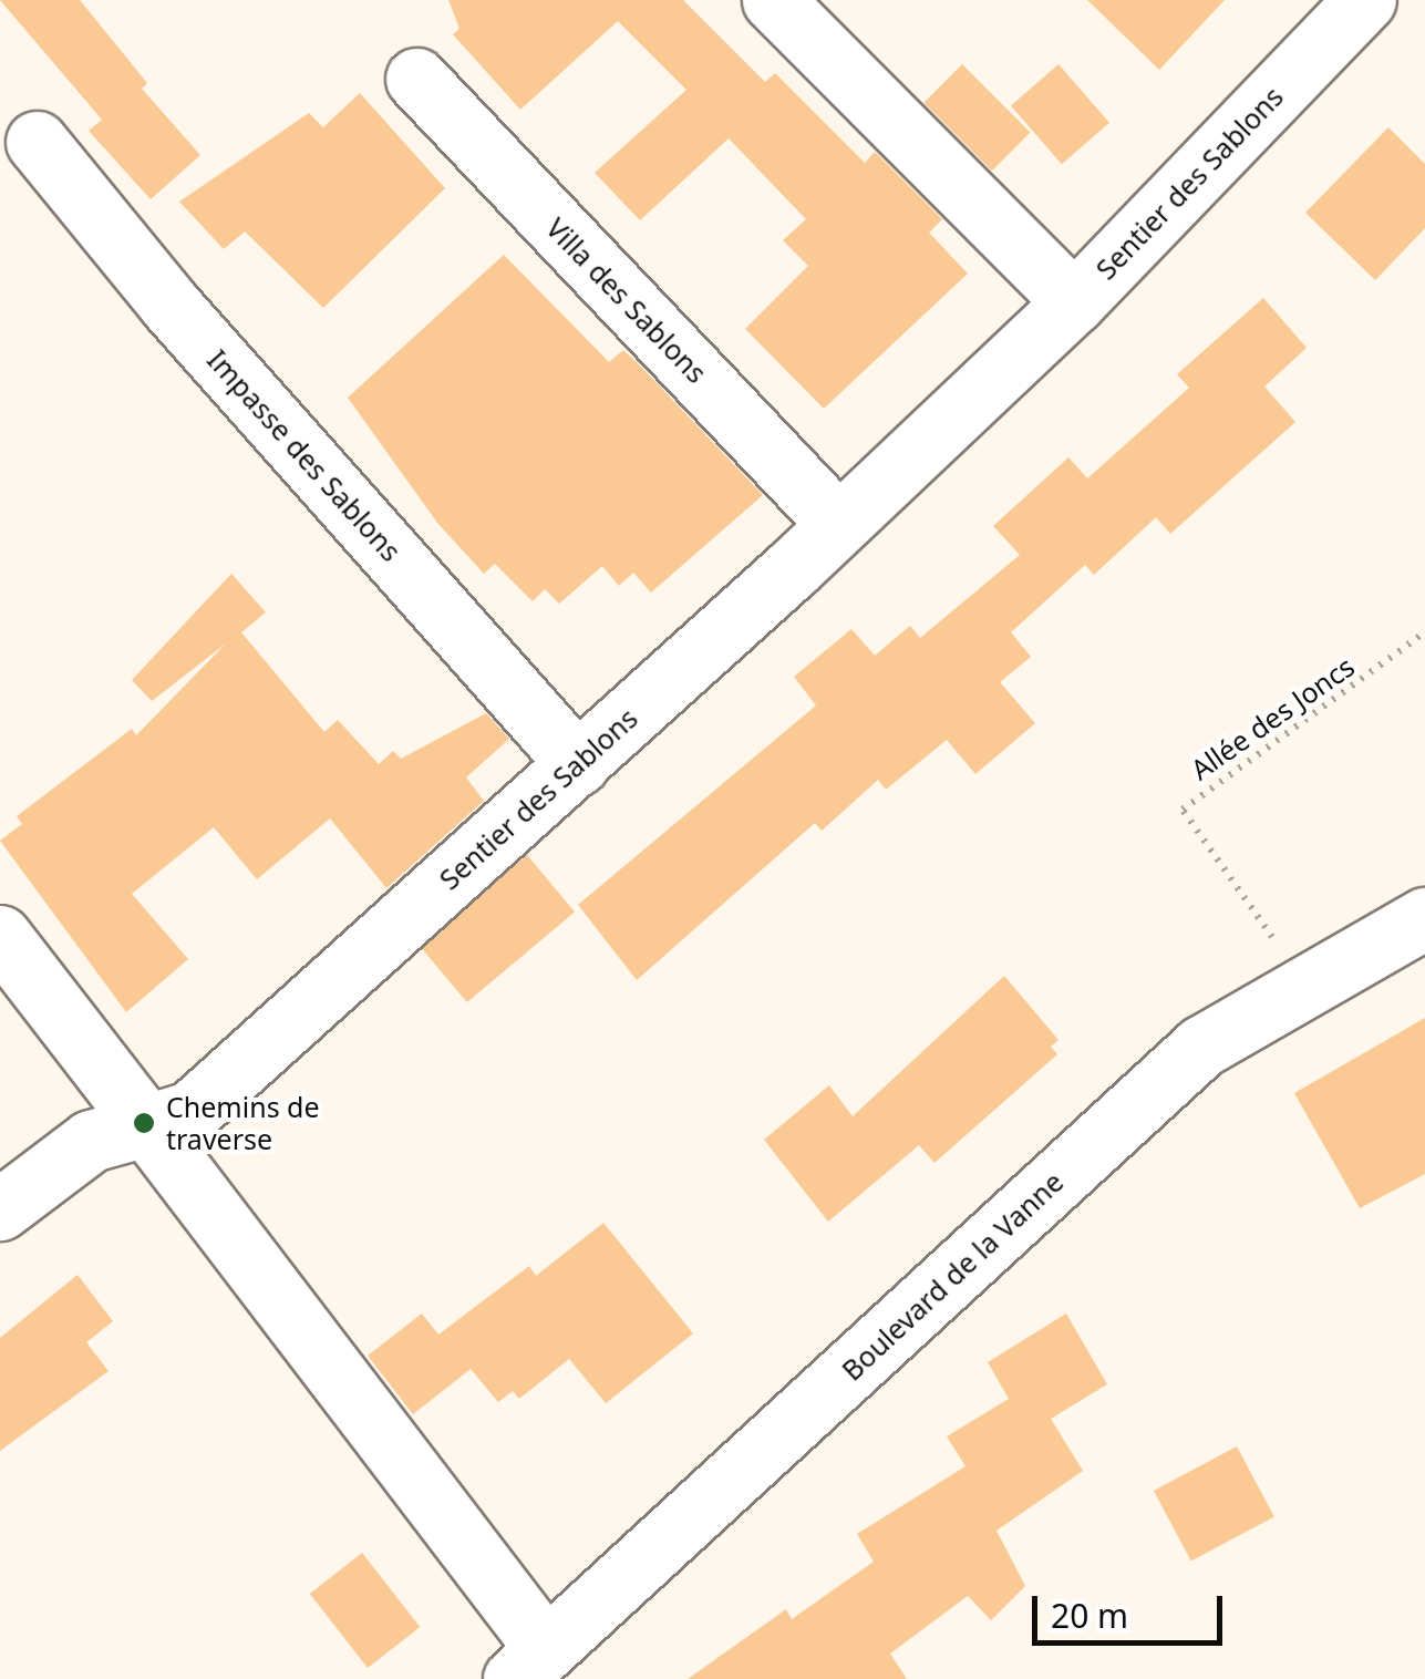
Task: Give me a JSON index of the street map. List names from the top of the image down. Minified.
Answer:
{"streets":{"street":["Sentier des Sablons","Villa des Sablons","Impasse des Sablons","Boulevard de la Vanne"],"path":["Allée des Joncs"]},"crossings":[["Sentier des Sablons","Villa des Sablons"],["Sentier des Sablons","Impasse des Sablons"]],"places":["Chemins de traverse"],"scale_bar":"20 m"}
